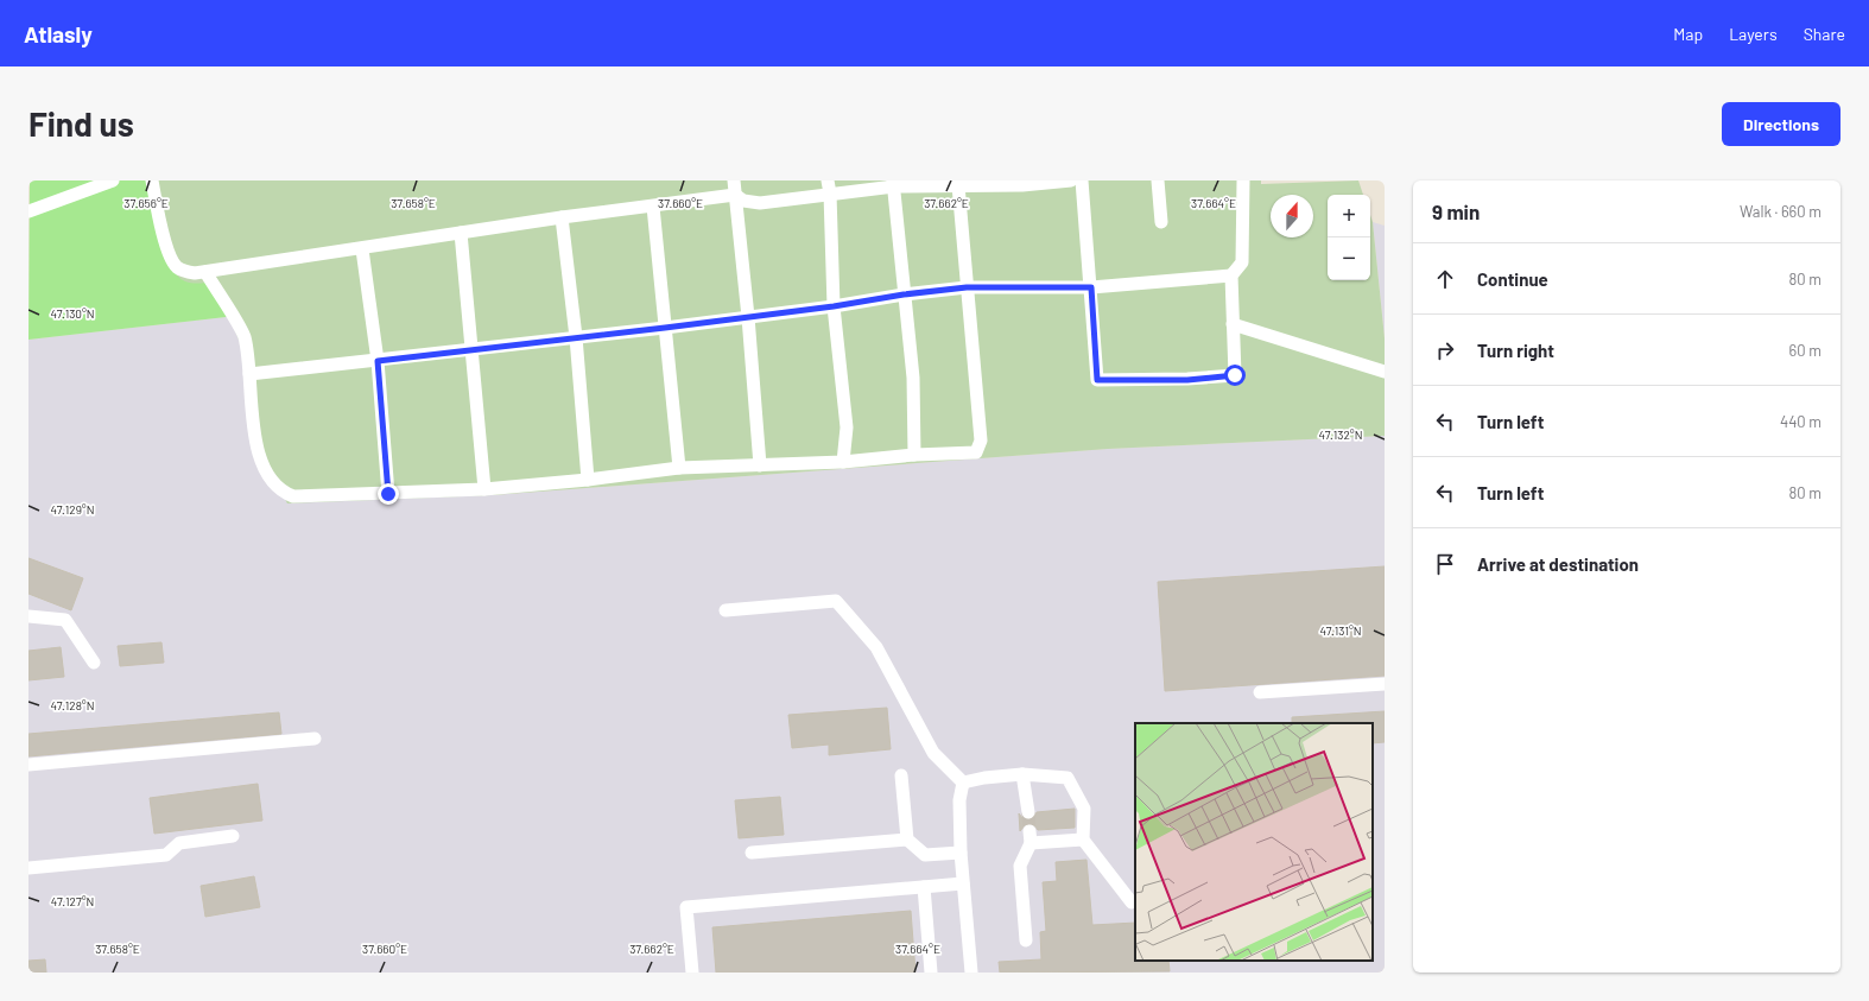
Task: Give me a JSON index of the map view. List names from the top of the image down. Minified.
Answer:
{"north":"top","page":{"header":"Atlasly","nav":["Map","Layers","Share"],"buttons":"Directions","title":"Find us","heading":["9 min","Walk · 660 m"],"map_buttons":["+","−"],"list":[["Continue","80 m"],["Turn right","60 m"],["Turn left","440 m"],["Turn left","80 m"],"Arrive at destination"]},"coordinates":["37.662°E","37.656°E","37.658°E","37.660°E","37.664°E","47.130°N","47.132°N","47.129°N","47.131°N","47.128°N","47.127°N"]}
